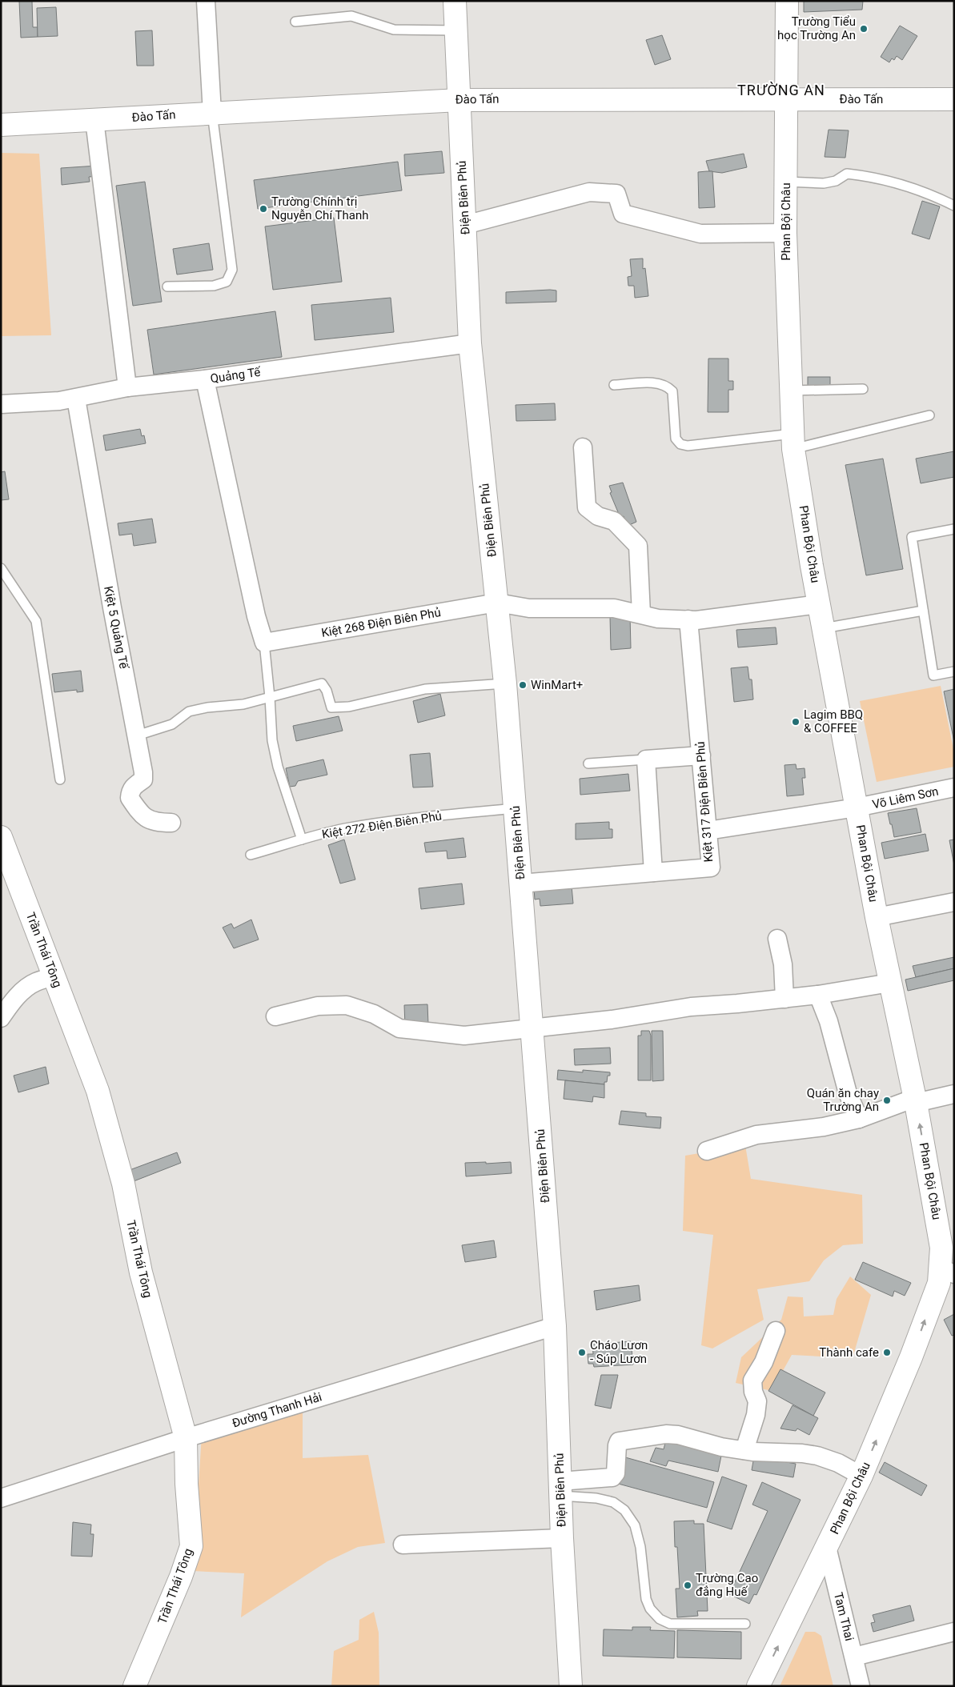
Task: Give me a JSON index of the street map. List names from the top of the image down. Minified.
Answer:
{"streets":{"street":["Đào Tấn","Điện Biên Phủ","Phan Bội Châu","Quảng Tế","Kiệt 268 Điện Biên Phủ","Kiệt 5 Quảng Tế","Võ Liêm Sơn","Kiệt 317 Điện Biên Phủ","Trần Thái Tông","Đường Thanh Hải","Tam Thai"],"lane":["Kiệt 272 Điện Biên Phủ"]},"crossings":[["Đào Tấn","Điện Biên Phủ"],["Đào Tấn","Phan Bội Châu"],["Điện Biên Phủ","Quảng Tế"],["Điện Biên Phủ","Kiệt 268 Điện Biên Phủ"],["Điện Biên Phủ","Kiệt 317 Điện Biên Phủ"],["Điện Biên Phủ","Kiệt 272 Điện Biên Phủ"],["Điện Biên Phủ","Đường Thanh Hải"],["Phan Bội Châu","Kiệt 268 Điện Biên Phủ"],["Phan Bội Châu","Võ Liêm Sơn"],["Phan Bội Châu","Tam Thai"],["Quảng Tế","Kiệt 5 Quảng Tế"],["Kiệt 268 Điện Biên Phủ","Kiệt 317 Điện Biên Phủ"],["Võ Liêm Sơn","Kiệt 317 Điện Biên Phủ"],["Trần Thái Tông","Đường Thanh Hải"]],"districts":["TRƯỜNG AN"],"places":["Trường Tiểu học Trường An","Trường Chính trị Nguyễn Chí Thanh","WinMart+","Lagim BBQ & COFFEE","Quán ăn chay Trường An","Cháo Lươn - Súp Lươn","Thành cafe","Trường Cao đẳng Huế"]}
